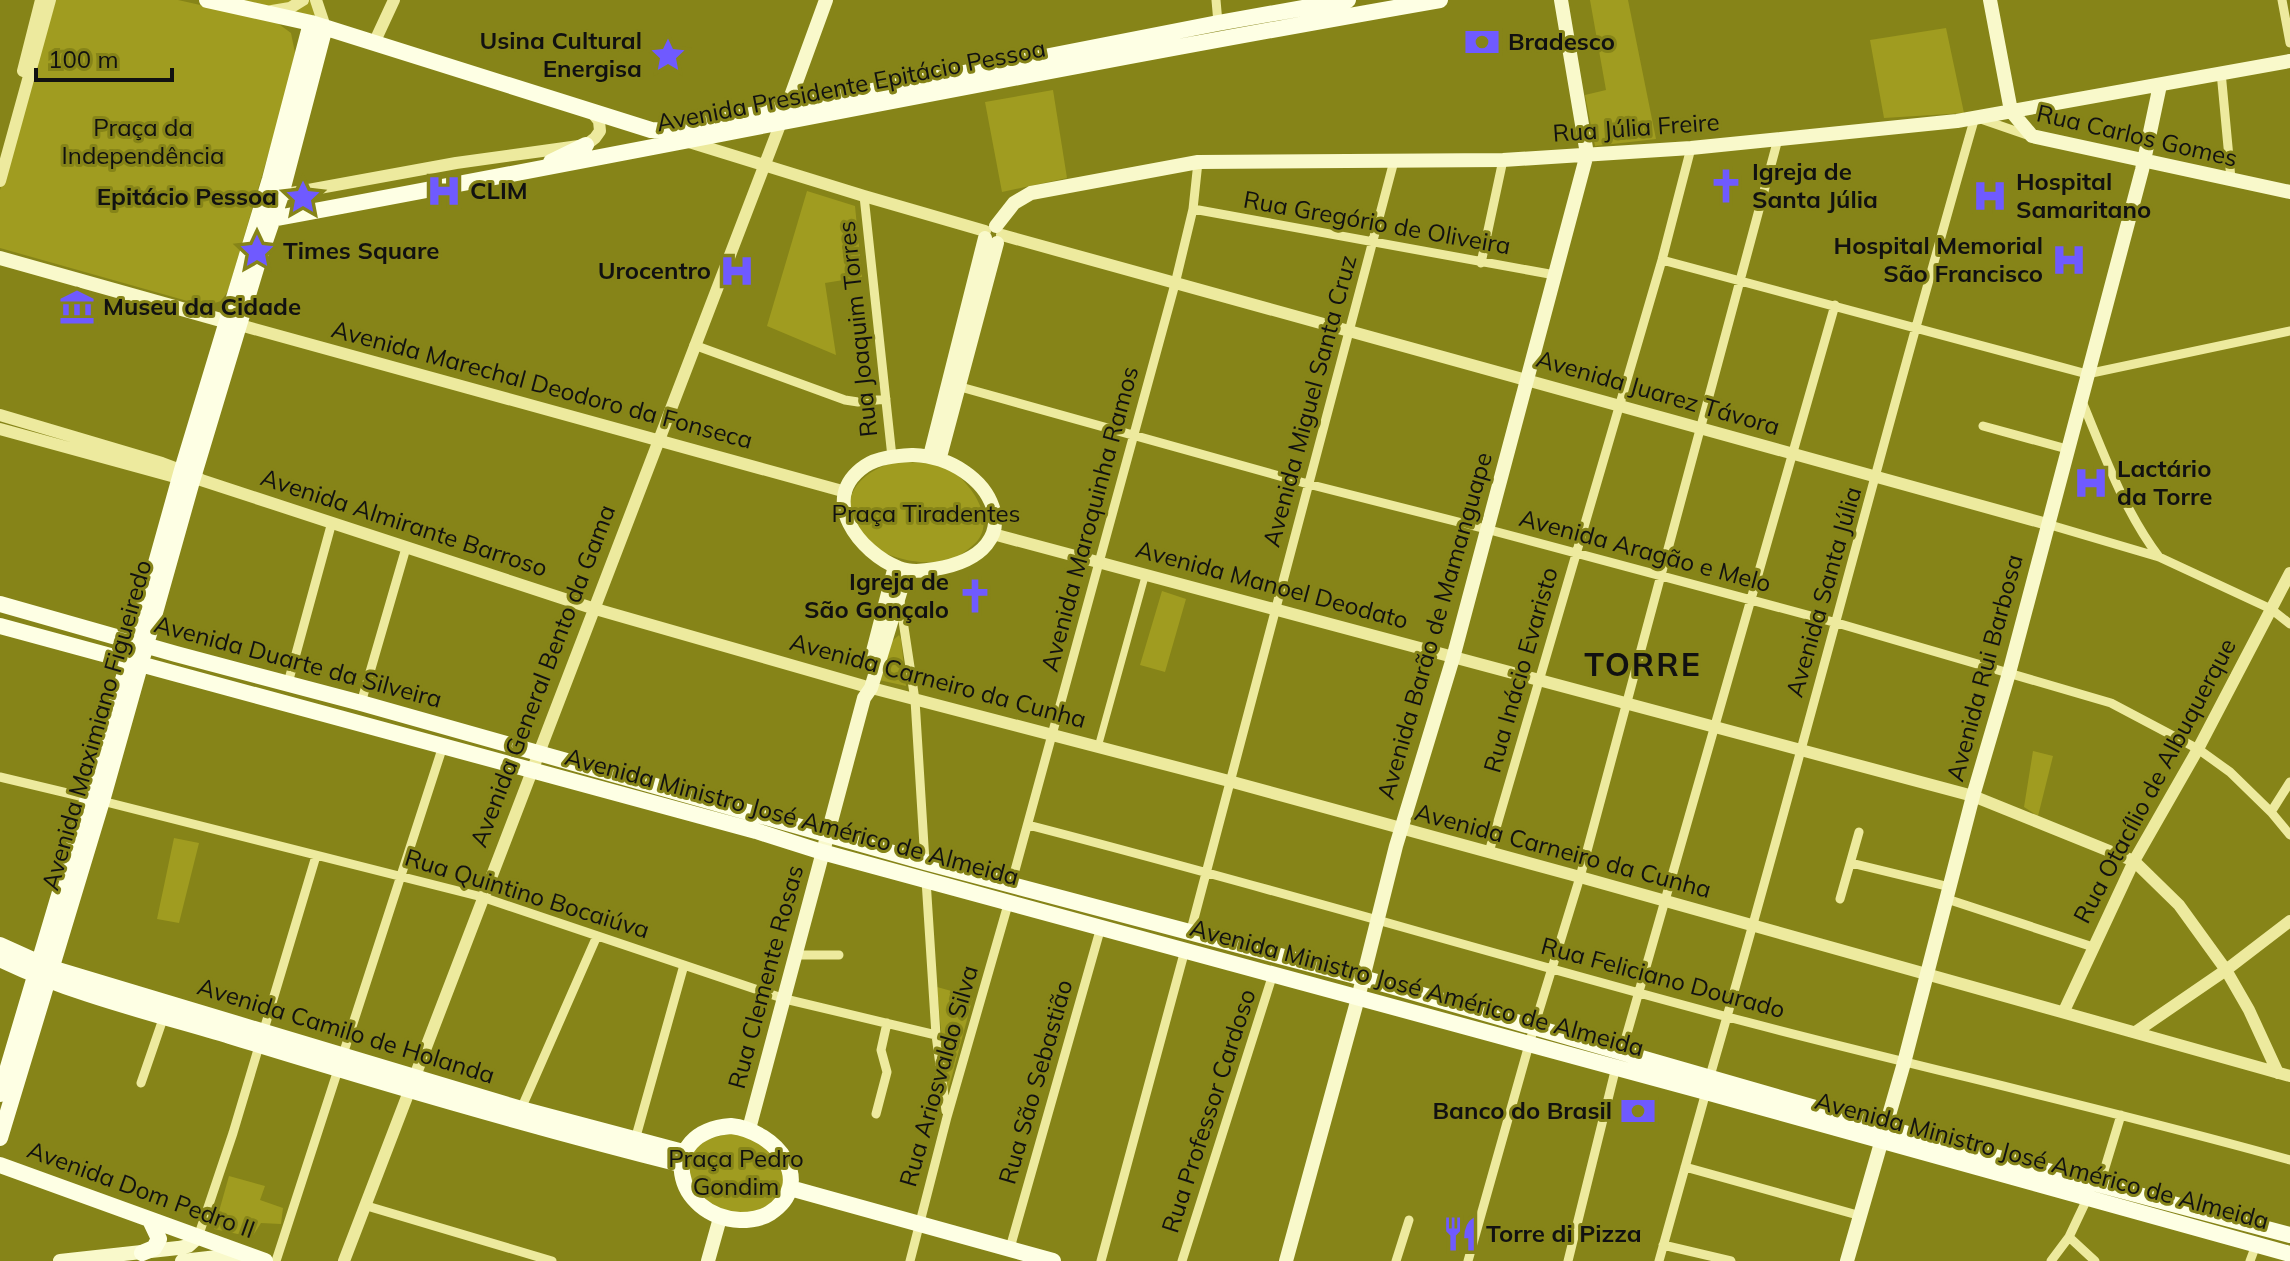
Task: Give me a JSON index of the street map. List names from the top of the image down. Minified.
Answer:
{"streets":{"main road":["Avenida Presidente Epitácio Pessoa","Rua Júlia Freire","Rua Carlos Gomes","Avenida Barão de Mamanguape","Avenida Duarte da Silveira","Avenida Rui Barbosa","Avenida Maximiano Figueiredo","Avenida Ministro José Américo de Almeida","Rua Clemente Rosas","Avenida Camilo de Holanda","Avenida Dom Pedro II"],"street":["Rua Gregório de Oliveira","Rua Joaquim Torres","Avenida Marechal Deodoro da Fonseca","Avenida Juarez Távora","Avenida Miguel Santa Cruz","Avenida Maroquinha Ramos","Avenida Almirante Barroso","Avenida Aragão e Melo","Avenida Manoel Deodato","Avenida Santa Júlia","Rua Inácio Evaristo","Avenida General Bento da Gama","Avenida Carneiro da Cunha","Rua Otacílio de Albuquerque","Rua Quintino Bocaiúva","Rua Feliciano Dourado","Rua Ariosvaldo Silva","Rua São Sebastião","Rua Professor Cardoso"]},"crossings":[["Avenida Presidente Epitácio Pessoa","Avenida Juarez Távora"],["Avenida Presidente Epitácio Pessoa","Avenida General Bento da Gama"],["Rua Júlia Freire","Rua Carlos Gomes"],["Rua Júlia Freire","Avenida Juarez Távora"],["Rua Júlia Freire","Avenida Miguel Santa Cruz"],["Rua Júlia Freire","Avenida Maroquinha Ramos"],["Rua Júlia Freire","Avenida Santa Júlia"],["Rua Júlia Freire","Avenida Barão de Mamanguape"],["Rua Júlia Freire","Avenida Rui Barbosa"],["Rua Júlia Freire","Rua Inácio Evaristo"],["Rua Carlos Gomes","Avenida Santa Júlia"],["Rua Carlos Gomes","Avenida Rui Barbosa"],["Rua Gregório de Oliveira","Avenida Miguel Santa Cruz"],["Rua Gregório de Oliveira","Avenida Maroquinha Ramos"],["Rua Gregório de Oliveira","Avenida Barão de Mamanguape"],["Rua Joaquim Torres","Avenida Marechal Deodoro da Fonseca"],["Rua Joaquim Torres","Avenida Juarez Távora"],["Rua Joaquim Torres","Avenida Manoel Deodato"],["Rua Joaquim Torres","Rua Clemente Rosas"],["Avenida Marechal Deodoro da Fonseca","Avenida Manoel Deodato"],["Avenida Marechal Deodoro da Fonseca","Avenida General Bento da Gama"],["Avenida Marechal Deodoro da Fonseca","Avenida Maximiano Figueiredo"],["Avenida Marechal Deodoro da Fonseca","Rua Clemente Rosas"],["Avenida Juarez Távora","Avenida Miguel Santa Cruz"],["Avenida Juarez Távora","Avenida Maroquinha Ramos"],["Avenida Juarez Távora","Avenida Santa Júlia"],["Avenida Juarez Távora","Avenida Barão de Mamanguape"],["Avenida Juarez Távora","Avenida Rui Barbosa"],["Avenida Juarez Távora","Rua Inácio Evaristo"],["Avenida Juarez Távora","Avenida General Bento da Gama"],["Avenida Juarez Távora","Rua Otacílio de Albuquerque"],["Avenida Miguel Santa Cruz","Avenida Aragão e Melo"],["Avenida Miguel Santa Cruz","Avenida Manoel Deodato"],["Avenida Miguel Santa Cruz","Avenida Carneiro da Cunha"],["Avenida Miguel Santa Cruz","Avenida Ministro José Américo de Almeida"],["Avenida Miguel Santa Cruz","Rua Feliciano Dourado"],["Avenida Maroquinha Ramos","Avenida Aragão e Melo"],["Avenida Maroquinha Ramos","Avenida Manoel Deodato"],["Avenida Maroquinha Ramos","Avenida Carneiro da Cunha"],["Avenida Maroquinha Ramos","Avenida Ministro José Américo de Almeida"],["Avenida Maroquinha Ramos","Rua Feliciano Dourado"],["Avenida Maroquinha Ramos","Rua Ariosvaldo Silva"],["Avenida Almirante Barroso","Avenida General Bento da Gama"],["Avenida Almirante Barroso","Avenida Carneiro da Cunha"],["Avenida Almirante Barroso","Avenida Maximiano Figueiredo"],["Avenida Aragão e Melo","Avenida Santa Júlia"],["Avenida Aragão e Melo","Avenida Barão de Mamanguape"],["Avenida Aragão e Melo","Avenida Rui Barbosa"],["Avenida Aragão e Melo","Rua Inácio Evaristo"],["Avenida Aragão e Melo","Rua Otacílio de Albuquerque"],["Avenida Manoel Deodato","Avenida Santa Júlia"],["Avenida Manoel Deodato","Avenida Barão de Mamanguape"],["Avenida Manoel Deodato","Avenida Rui Barbosa"],["Avenida Manoel Deodato","Rua Inácio Evaristo"],["Avenida Manoel Deodato","Rua Otacílio de Albuquerque"],["Avenida Manoel Deodato","Rua Clemente Rosas"],["Avenida Santa Júlia","Avenida Carneiro da Cunha"],["Avenida Santa Júlia","Avenida Ministro José Américo de Almeida"],["Avenida Santa Júlia","Rua Feliciano Dourado"],["Avenida Barão de Mamanguape","Avenida Carneiro da Cunha"],["Avenida Barão de Mamanguape","Avenida Ministro José Américo de Almeida"],["Avenida Barão de Mamanguape","Rua Feliciano Dourado"],["Avenida Duarte da Silveira","Avenida General Bento da Gama"],["Avenida Duarte da Silveira","Avenida Maximiano Figueiredo"],["Avenida Duarte da Silveira","Avenida Ministro José Américo de Almeida"],["Avenida Rui Barbosa","Avenida Carneiro da Cunha"],["Avenida Rui Barbosa","Avenida Ministro José Américo de Almeida"],["Avenida Rui Barbosa","Rua Feliciano Dourado"],["Rua Inácio Evaristo","Avenida Carneiro da Cunha"],["Avenida General Bento da Gama","Avenida Carneiro da Cunha"],["Avenida General Bento da Gama","Avenida Ministro José Américo de Almeida"],["Avenida General Bento da Gama","Rua Quintino Bocaiúva"],["Avenida General Bento da Gama","Avenida Camilo de Holanda"],["Avenida Carneiro da Cunha","Rua Otacílio de Albuquerque"],["Avenida Carneiro da Cunha","Rua Clemente Rosas"],["Avenida Maximiano Figueiredo","Rua Quintino Bocaiúva"],["Avenida Maximiano Figueiredo","Avenida Camilo de Holanda"],["Avenida Ministro José Américo de Almeida","Rua Clemente Rosas"],["Avenida Ministro José Américo de Almeida","Rua Ariosvaldo Silva"],["Avenida Ministro José Américo de Almeida","Rua São Sebastião"],["Avenida Ministro José Américo de Almeida","Rua Professor Cardoso"],["Rua Quintino Bocaiúva","Rua Clemente Rosas"],["Rua Clemente Rosas","Avenida Camilo de Holanda"]],"districts":["TORRE"],"parks":["Praça da Independência","Praça Tiradentes","Praça Pedro Gondim"],"places":{"bank":["Bradesco","Banco do Brasil"],"place":["Usina Cultural Energisa","Epitácio Pessoa","Times Square"],"church":["Igreja de Santa Júlia","Igreja de São Gonçalo"],"hospital":["CLIM","Hospital Samaritano","Hospital Memorial São Francisco","Urocentro","Lactário da Torre"],"museum":["Museu da Cidade"],"restaurant":["Torre di Pizza"]},"scale_bar":"100 m"}
